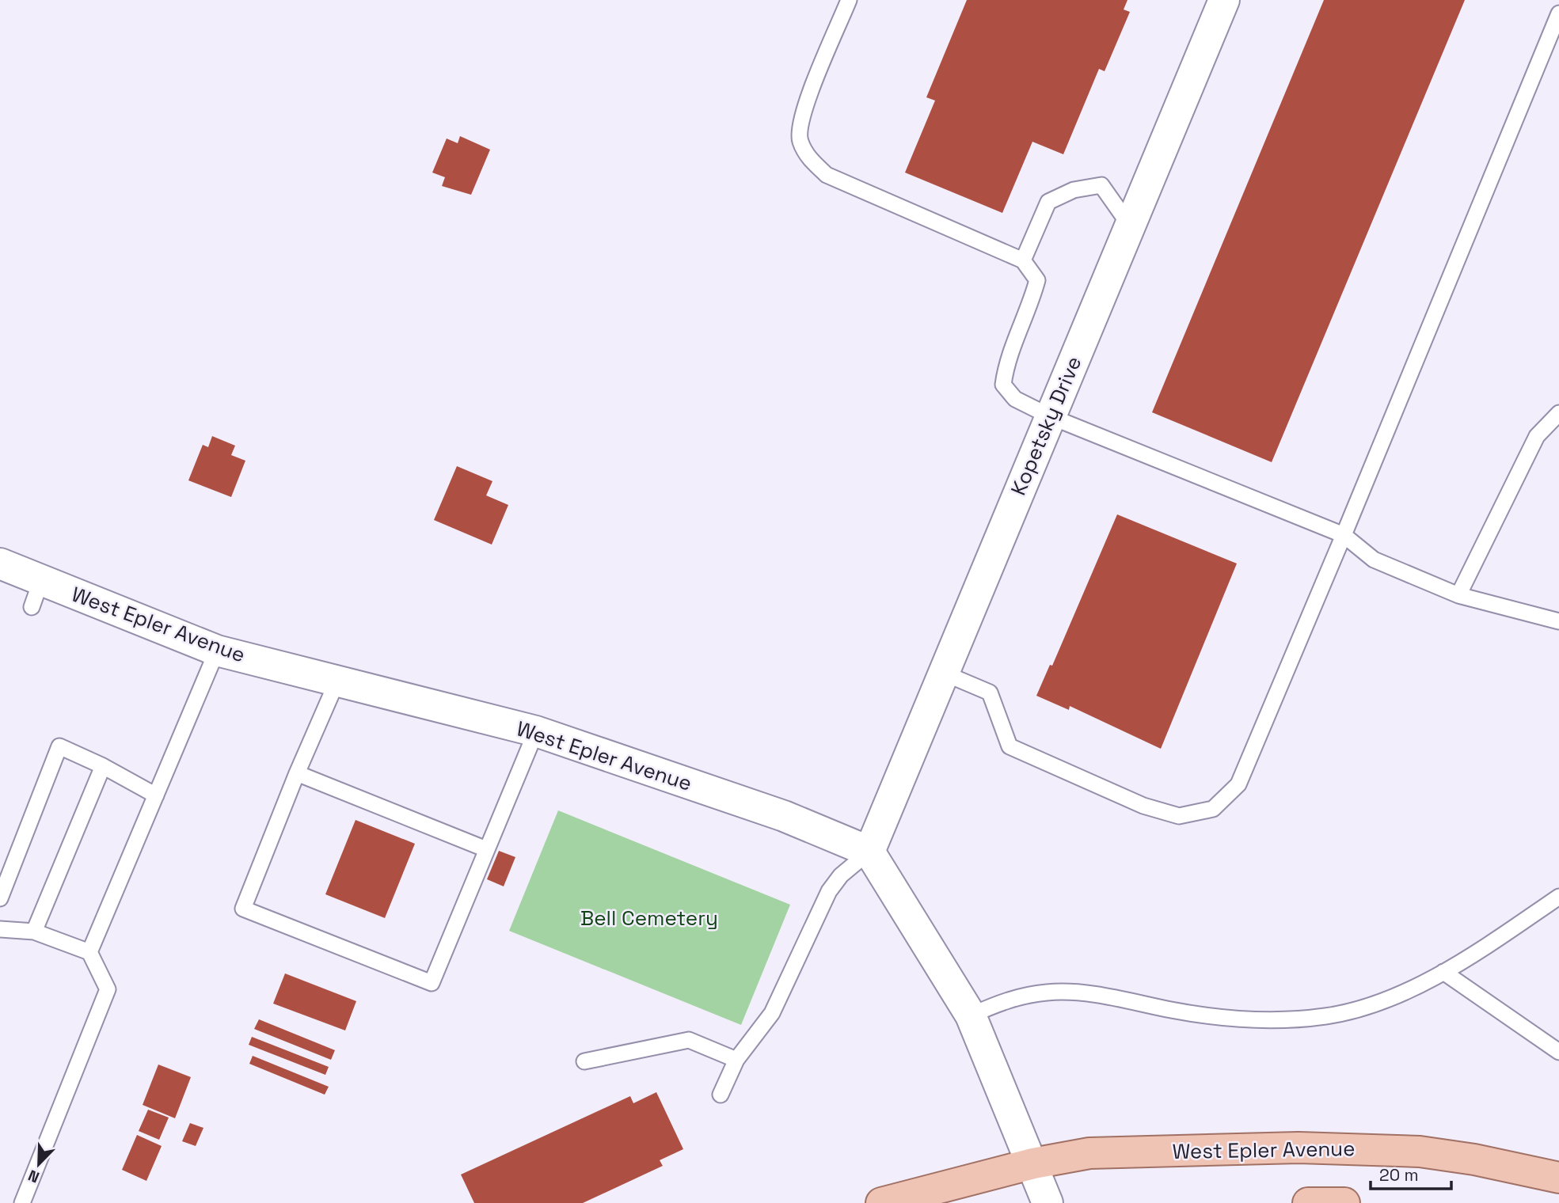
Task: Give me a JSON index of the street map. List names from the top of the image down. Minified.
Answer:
{"streets":{"main road":["West Epler Avenue"],"street":["Kopetsky Drive"]},"crossings":[["Kopetsky Drive","West Epler Avenue"]],"parks":["Bell Cemetery"],"scale_bar":"20 m","north":"bottom left"}
